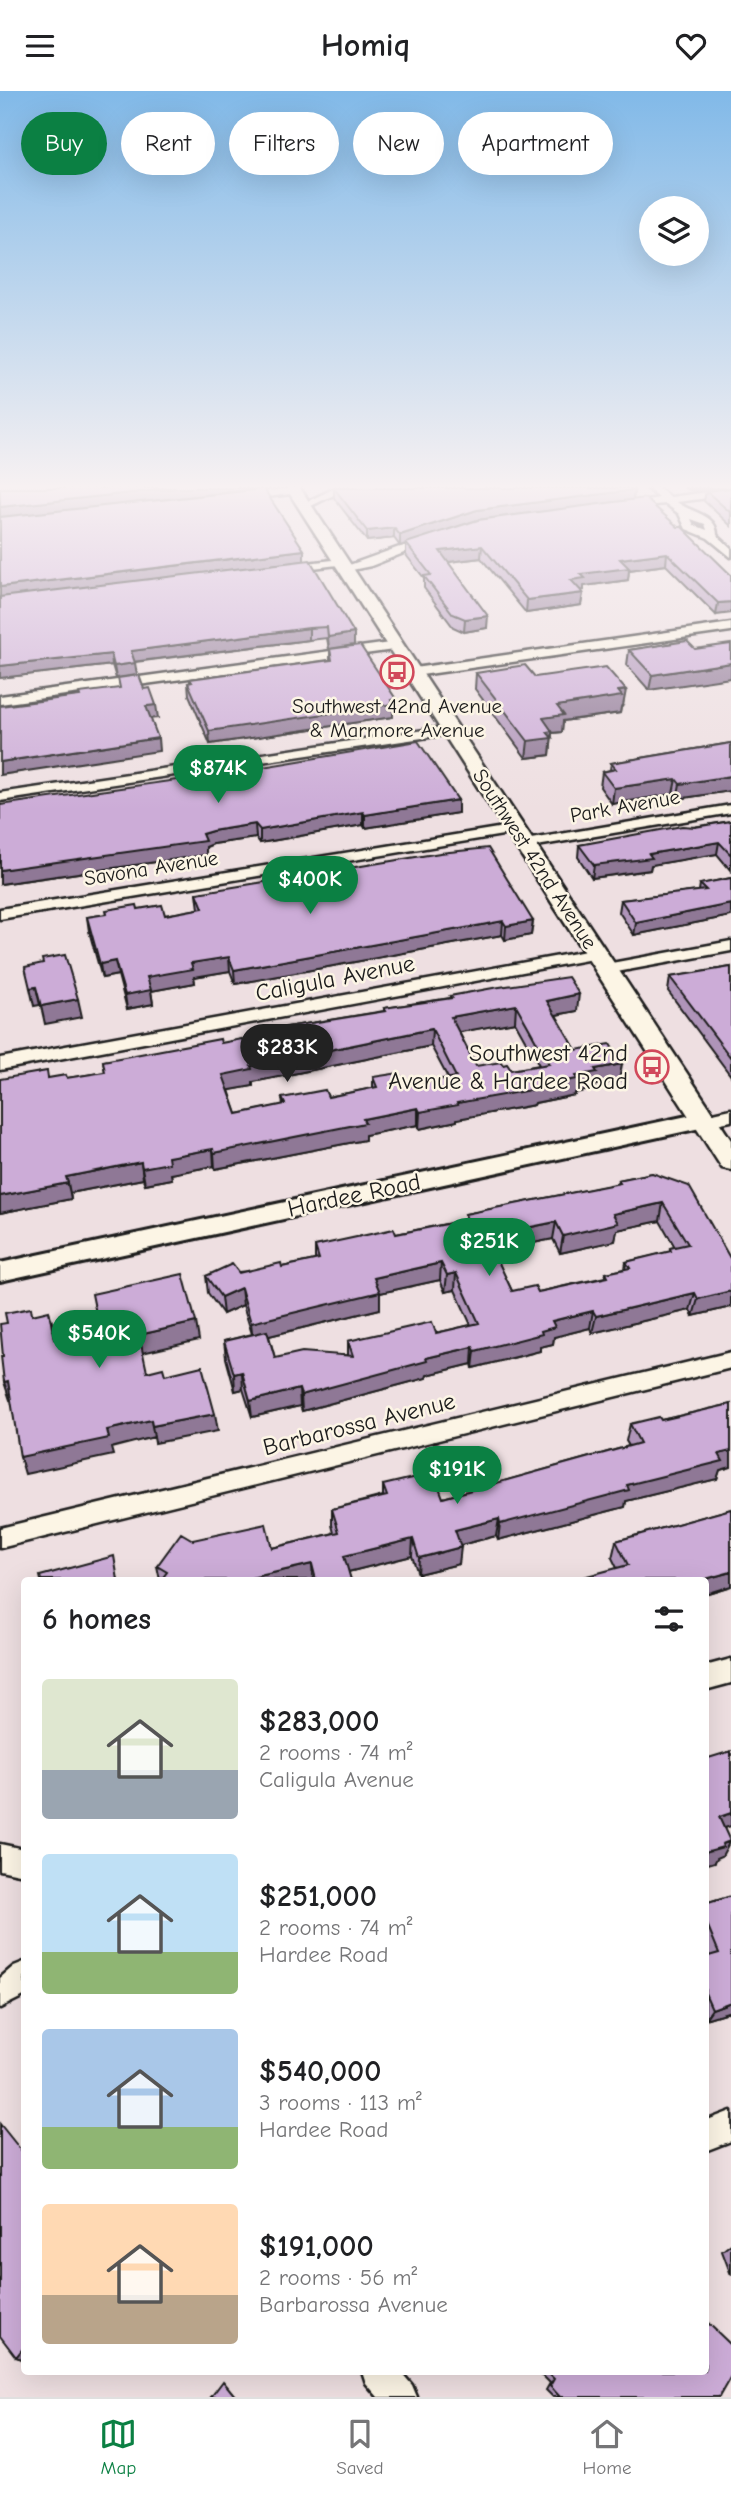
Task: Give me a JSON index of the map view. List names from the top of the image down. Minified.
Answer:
{"streets":{"main road":["Southwest 42nd Avenue"],"street":["Park Avenue","Savona Avenue","Caligula Avenue","Hardee Road","Barbarossa Avenue"]},"crossings":[["Park Avenue","Southwest 42nd Avenue"],["Park Avenue","Savona Avenue"],["Southwest 42nd Avenue","Savona Avenue"],["Southwest 42nd Avenue","Caligula Avenue"],["Southwest 42nd Avenue","Hardee Road"]],"places":{"bus stop":["Southwest 42nd Avenue & Marmore Avenue","Southwest 42nd Avenue & Hardee Road"]},"page":{"header":"Homiq","chip":["Buy","Rent","Filters","New","Apartment"],"price":["$874K","$400K","$283K","$251K","$540K","$191K"],"heading":"6 homes","list":[{"name":"$283,000","note":"2 rooms · 74 m² · Caligula Avenue"},{"name":"$251,000","note":"2 rooms · 74 m² · Hardee Road"},{"name":"$540,000","note":"3 rooms · 113 m² · Hardee Road"},{"name":"$191,000","note":"2 rooms · 56 m² · Barbarossa Avenue"}],"tabs":["Map","Saved","Home"]}}
